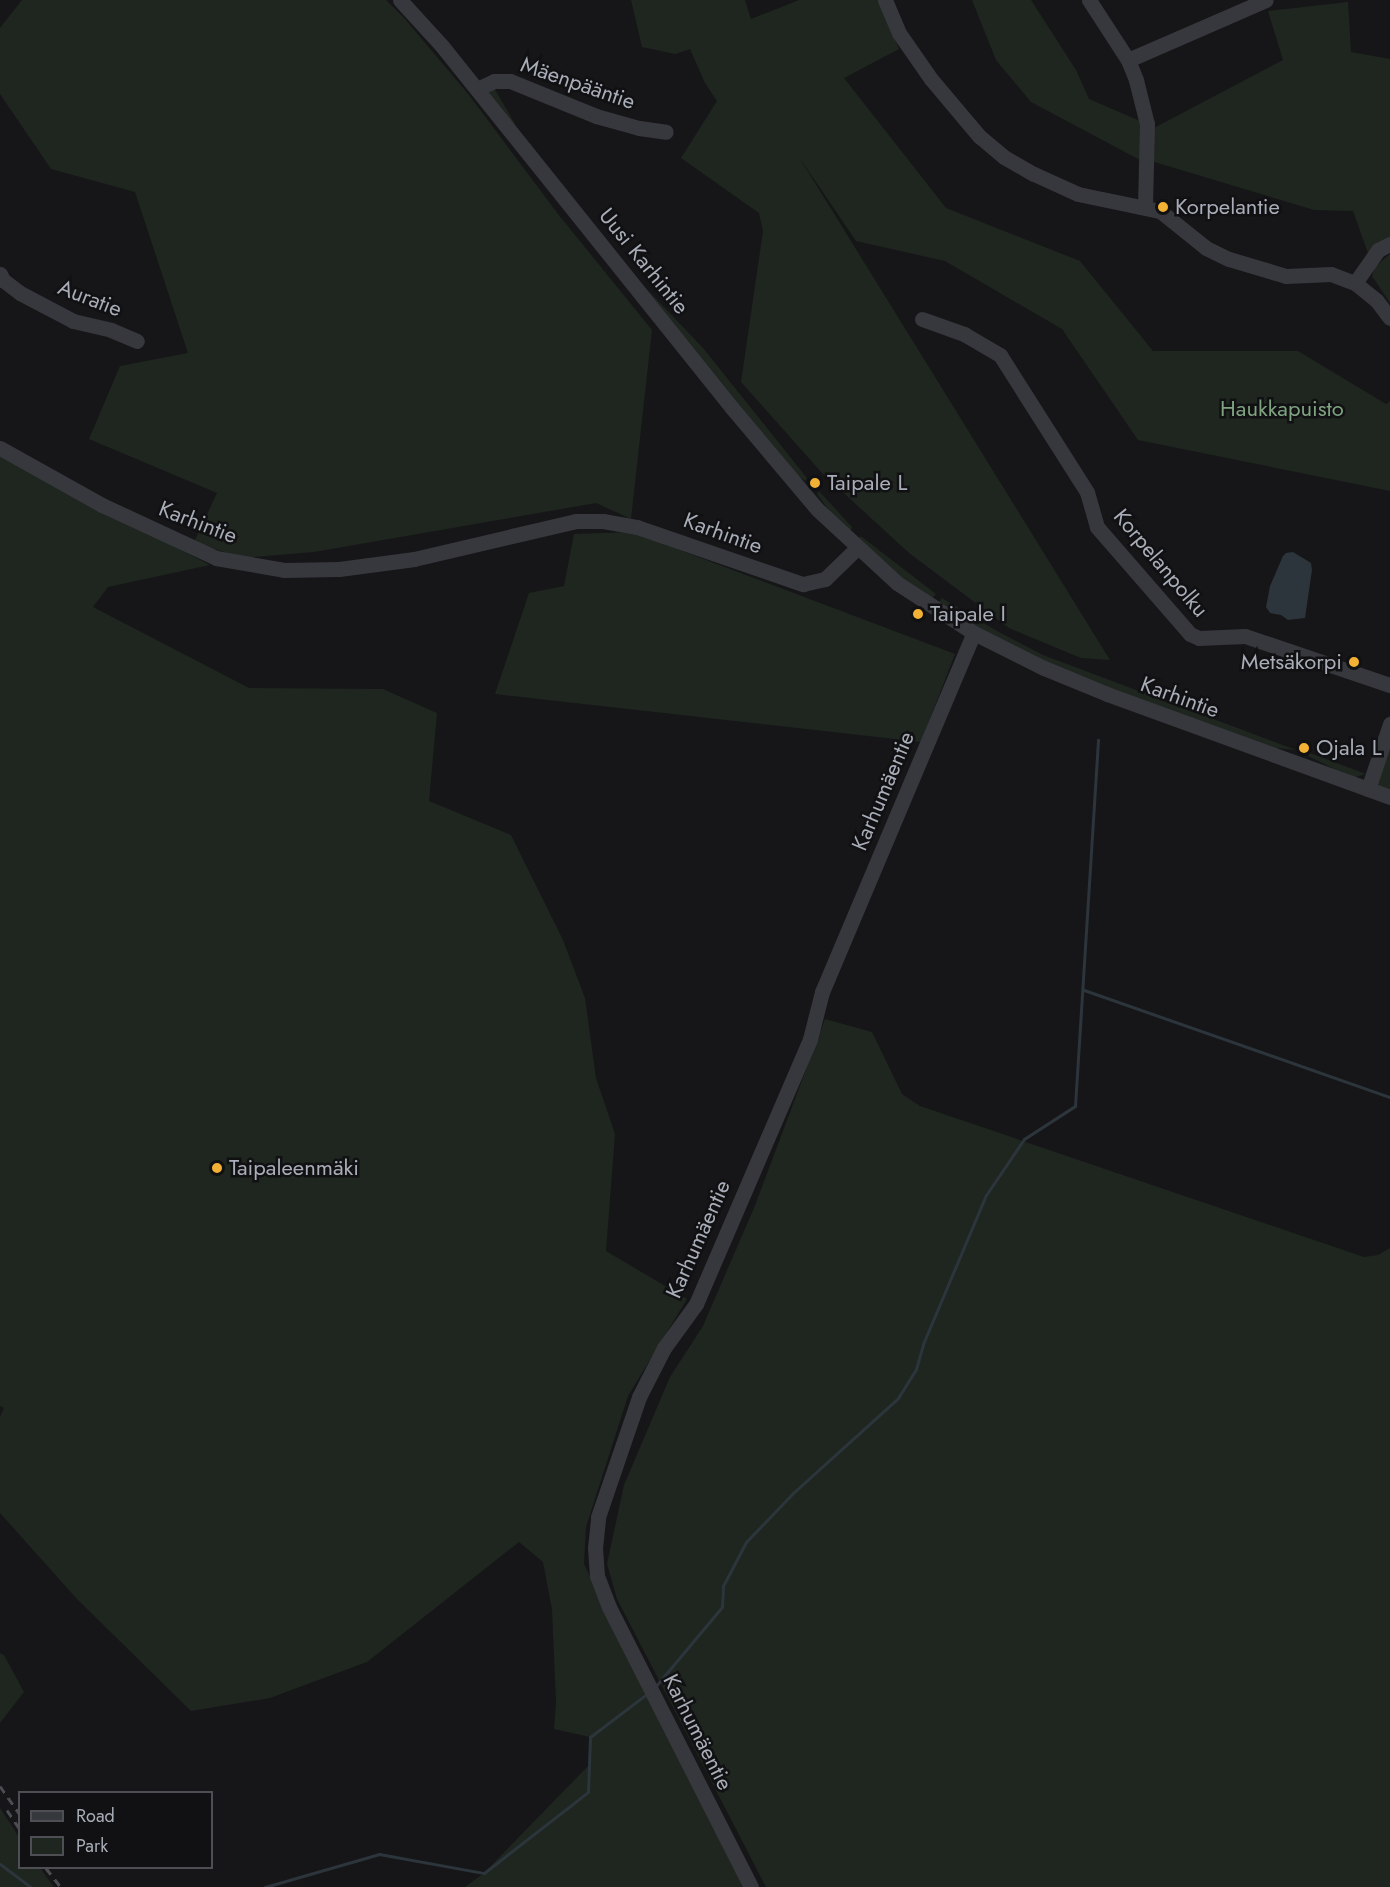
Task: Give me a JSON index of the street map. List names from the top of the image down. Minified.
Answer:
{"streets":{"street":["Mäenpääntie","Uusi Karhintie","Auratie","Karhintie","Korpelanpolku","Karhumäentie"]},"crossings":[["Mäenpääntie","Uusi Karhintie"],["Uusi Karhintie","Karhintie"],["Karhintie","Karhumäentie"]],"parks":["Haukkapuisto"],"places":["Korpelantie","Taipale L","Taipale I","Metsäkorpi","Ojala L","Taipaleenmäki"],"legend":["Road","Park"]}
